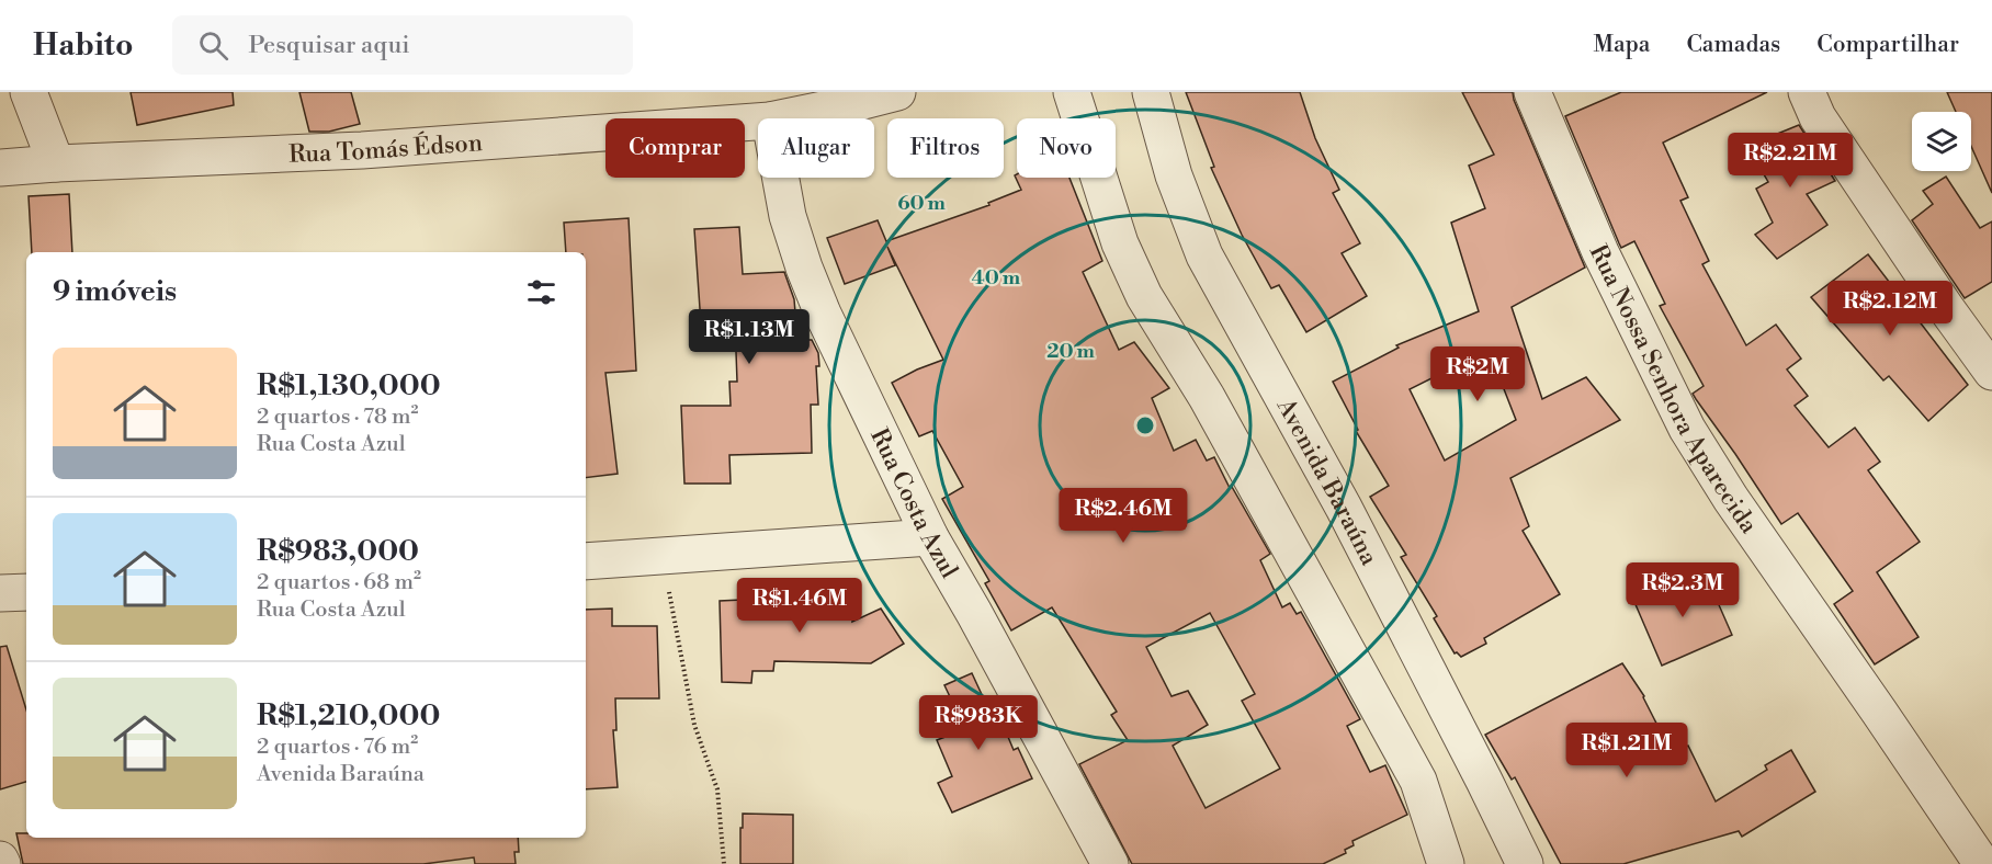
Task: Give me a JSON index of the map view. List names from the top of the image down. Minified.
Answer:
{"streets":{"street":["Rua Tomás Édson","Rua Nossa Senhora Aparecida","Avenida Baraúna","Rua Costa Azul"]},"page":{"header":"Habito","search":"Pesquisar aqui","nav":["Mapa","Camadas","Compartilhar"],"chip":["Comprar","Alugar","Filtros","Novo"],"price":["R$2.21M","R$2.12M","R$1.13M","R$2M","R$2.46M","R$2.3M","R$1.46M","R$983K","R$1.21M"],"heading":"9 imóveis","list":[{"name":"R$1,130,000","note":"2 quartos · 78 m² · Rua Costa Azul"},{"name":"R$983,000","note":"2 quartos · 68 m² · Rua Costa Azul"},{"name":"R$1,210,000","note":"2 quartos · 76 m² · Avenida Baraúna"}]},"rings":["60 m","40 m","20 m"]}
